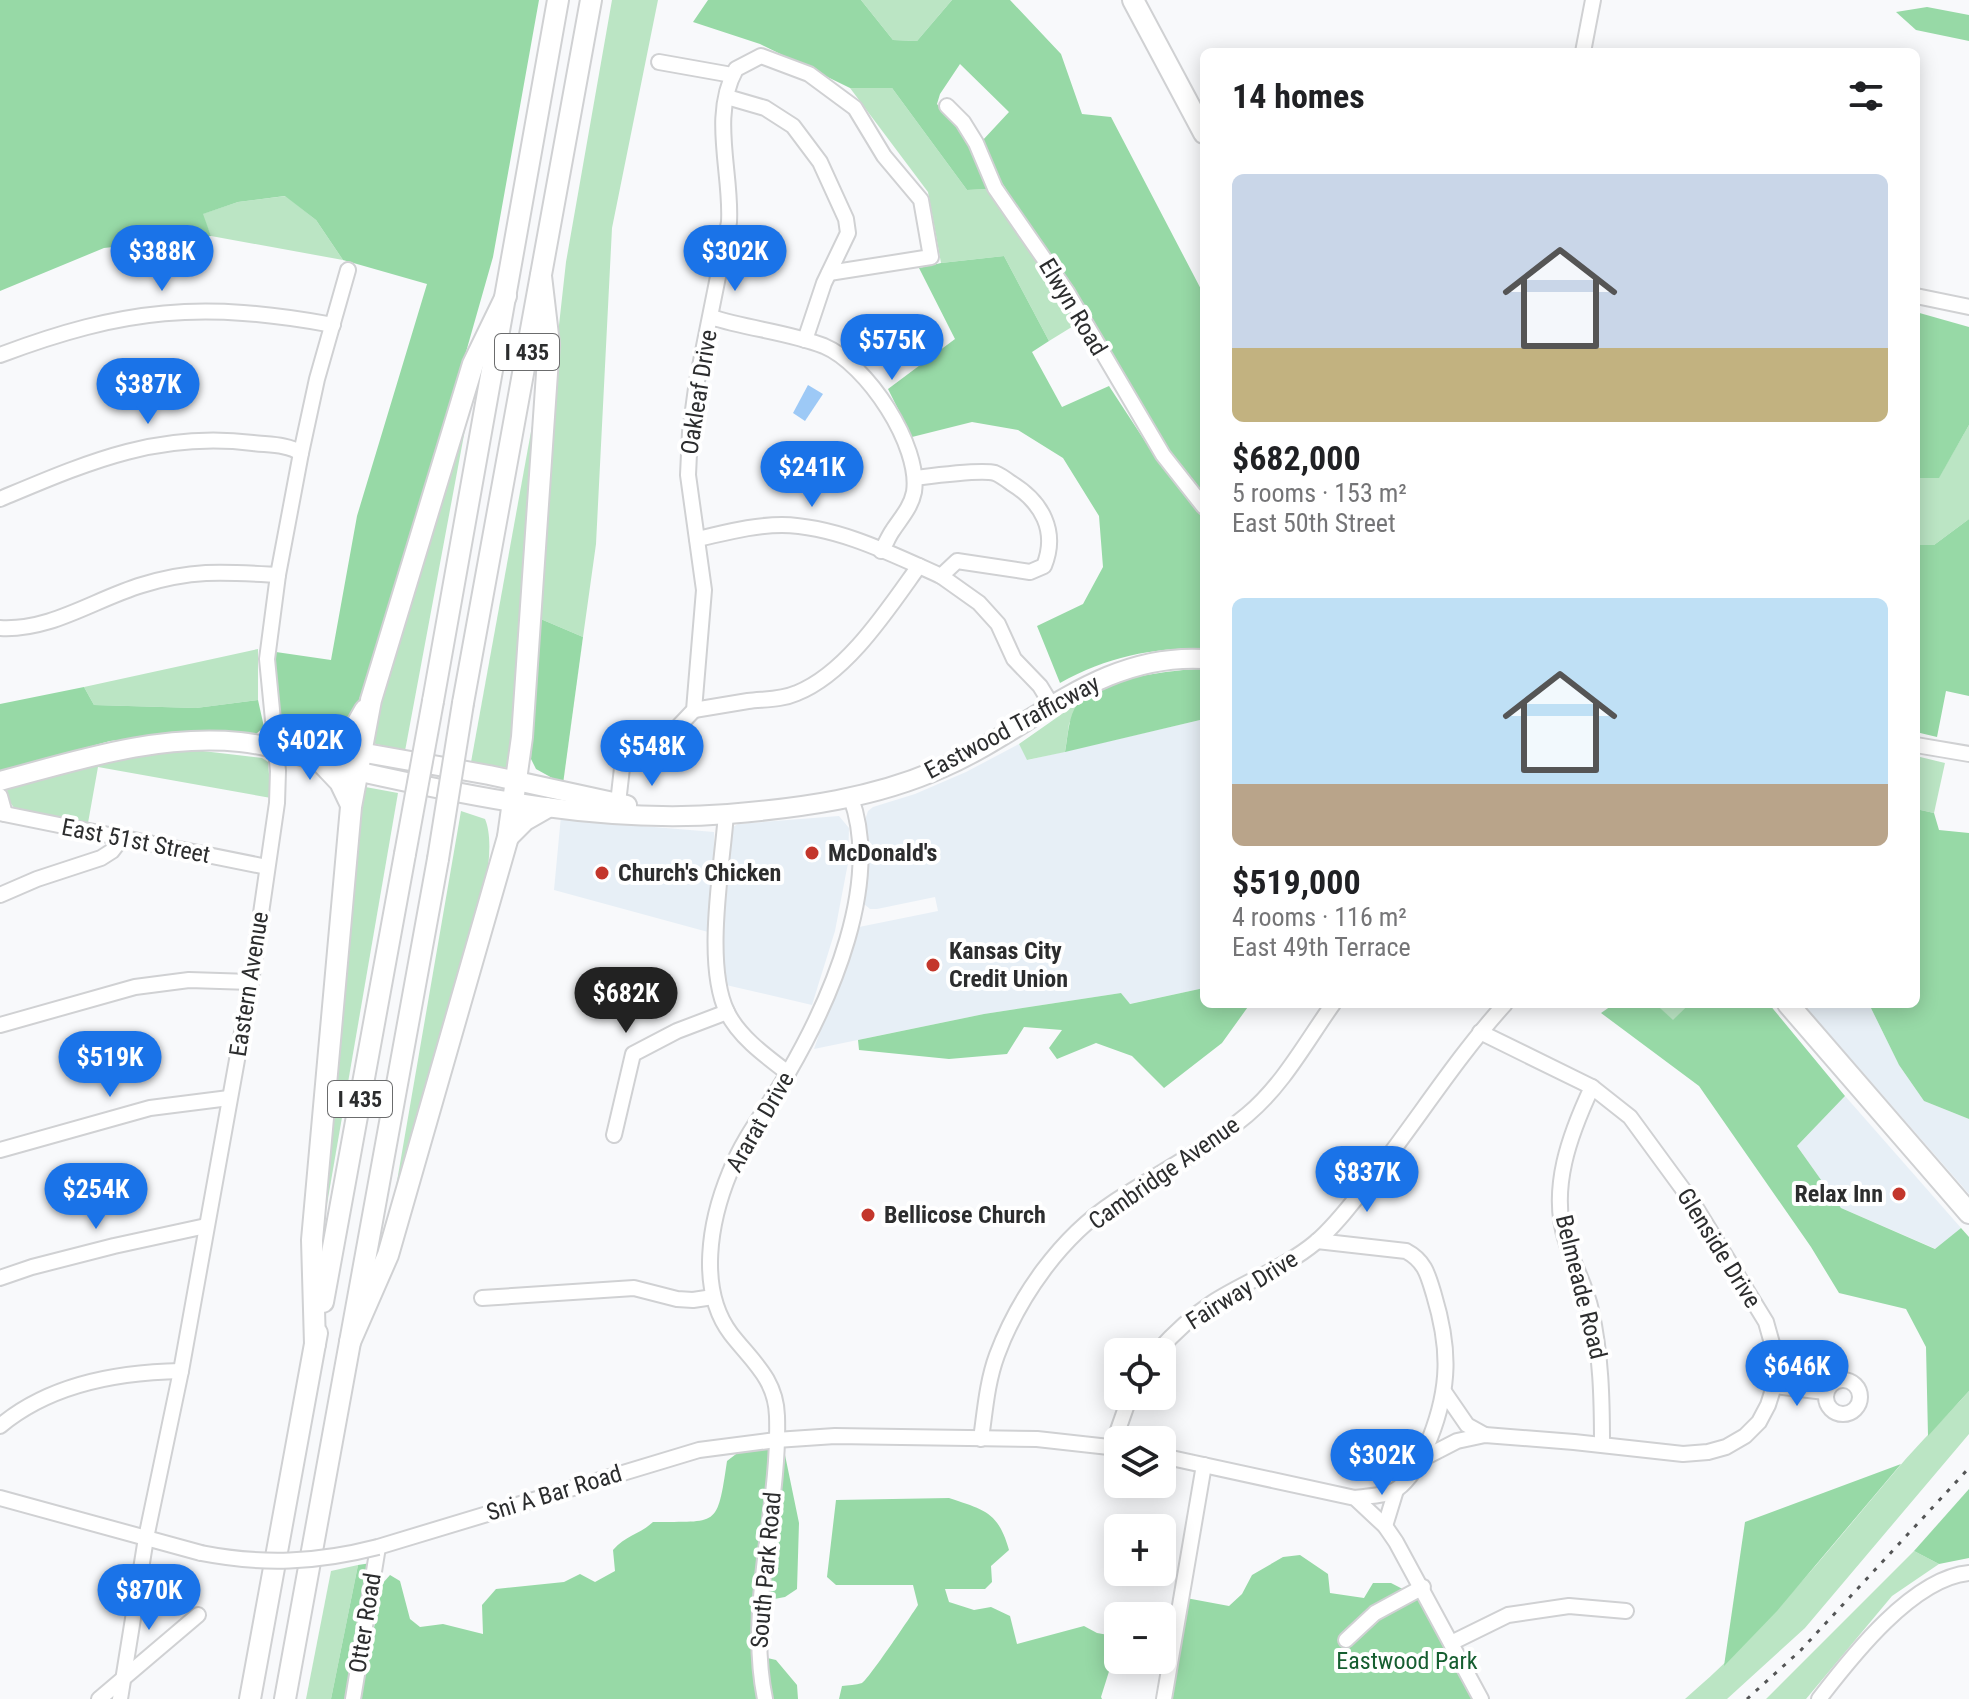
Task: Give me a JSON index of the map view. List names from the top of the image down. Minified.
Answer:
{"streets":{"highway":["I 435"],"main road":["Eastwood Trafficway"],"street":["Elwyn Road","Oakleaf Drive","East 51st Street","Eastern Avenue","Ararat Drive","Cambridge Avenue","Glenside Drive","Belmeade Road","Fairway Drive","Sni A Bar Road","South Park Road","Otter Road"]},"crossings":[["Eastwood Trafficway","Eastern Avenue"],["Eastwood Trafficway","Ararat Drive"],["East 51st Street","Eastern Avenue"],["Eastern Avenue","Sni A Bar Road"],["Ararat Drive","Sni A Bar Road"],["Ararat Drive","South Park Road"],["Cambridge Avenue","Sni A Bar Road"],["Glenside Drive","Belmeade Road"],["Glenside Drive","Fairway Drive"],["Sni A Bar Road","South Park Road"],["Sni A Bar Road","Otter Road"]],"parks":["Eastwood Park"],"places":["McDonald's","Church's Chicken","Kansas City Credit Union","Relax Inn","Bellicose Church"],"page":{"heading":"14 homes","list":[{"name":"$682,000","note":"5 rooms · 153 m² · East 50th Street"},{"name":"$519,000","note":"4 rooms · 116 m² · East 49th Terrace"}],"price":["$388K","$302K","$575K","$387K","$241K","$402K","$548K","$682K","$519K","$837K","$254K","$646K","$302K","$870K"],"map_buttons":["+","−"]}}
